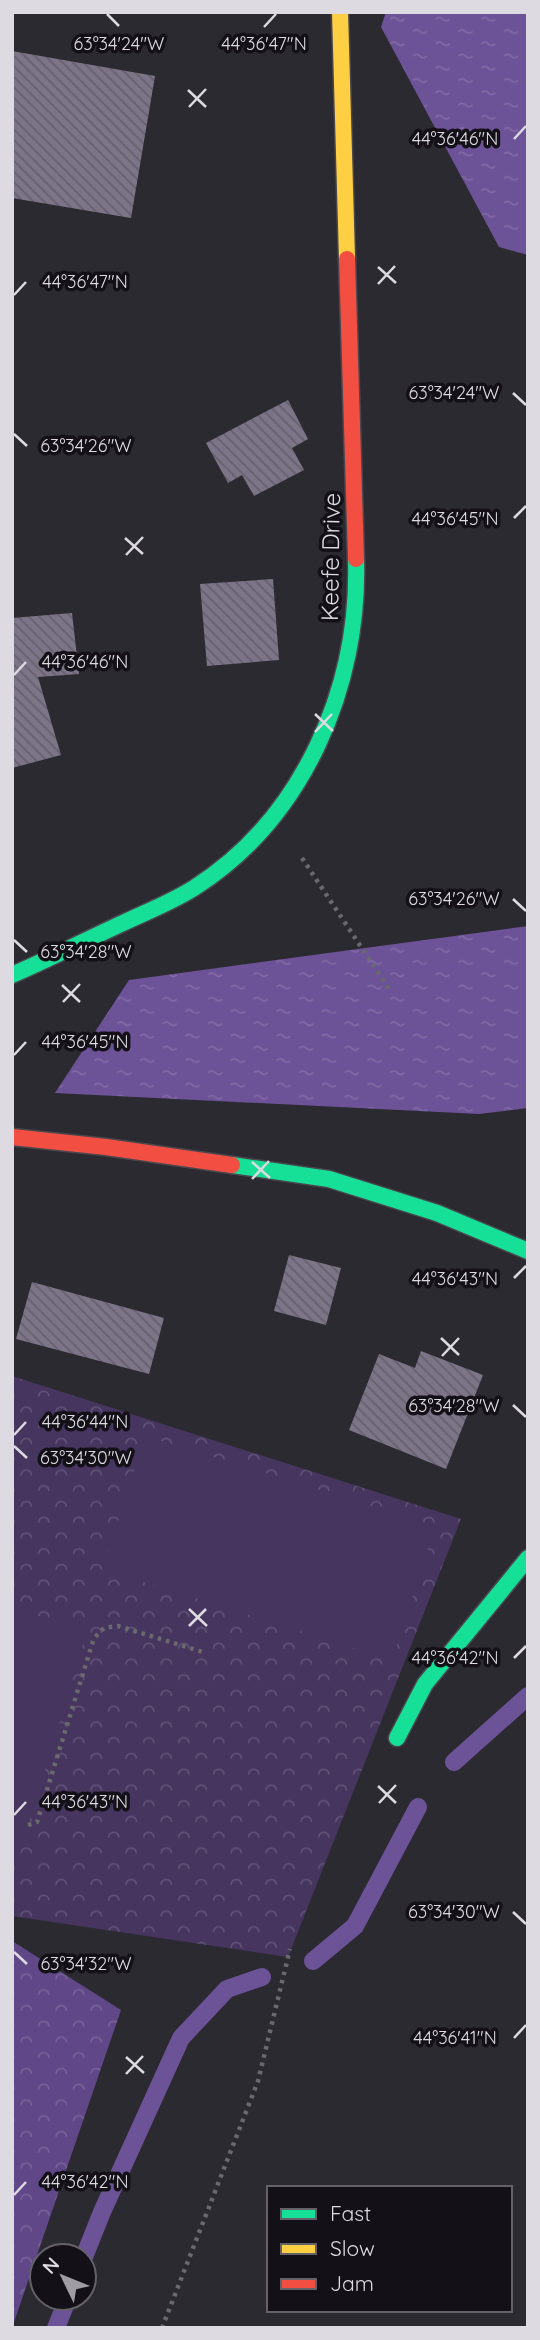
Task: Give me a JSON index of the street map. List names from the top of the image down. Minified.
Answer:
{"streets":{"street":["Keefe Drive"]},"legend":["Fast","Slow","Jam"],"north":"top left","coordinates":["63°34'24\"W","44°36'47\"N","44°36'46\"N","63°34'26\"W","44°36'45\"N","63°34'28\"W","44°36'43\"N","44°36'44\"N","63°34'30\"W","44°36'42\"N","63°34'32\"W","44°36'41\"N"]}
